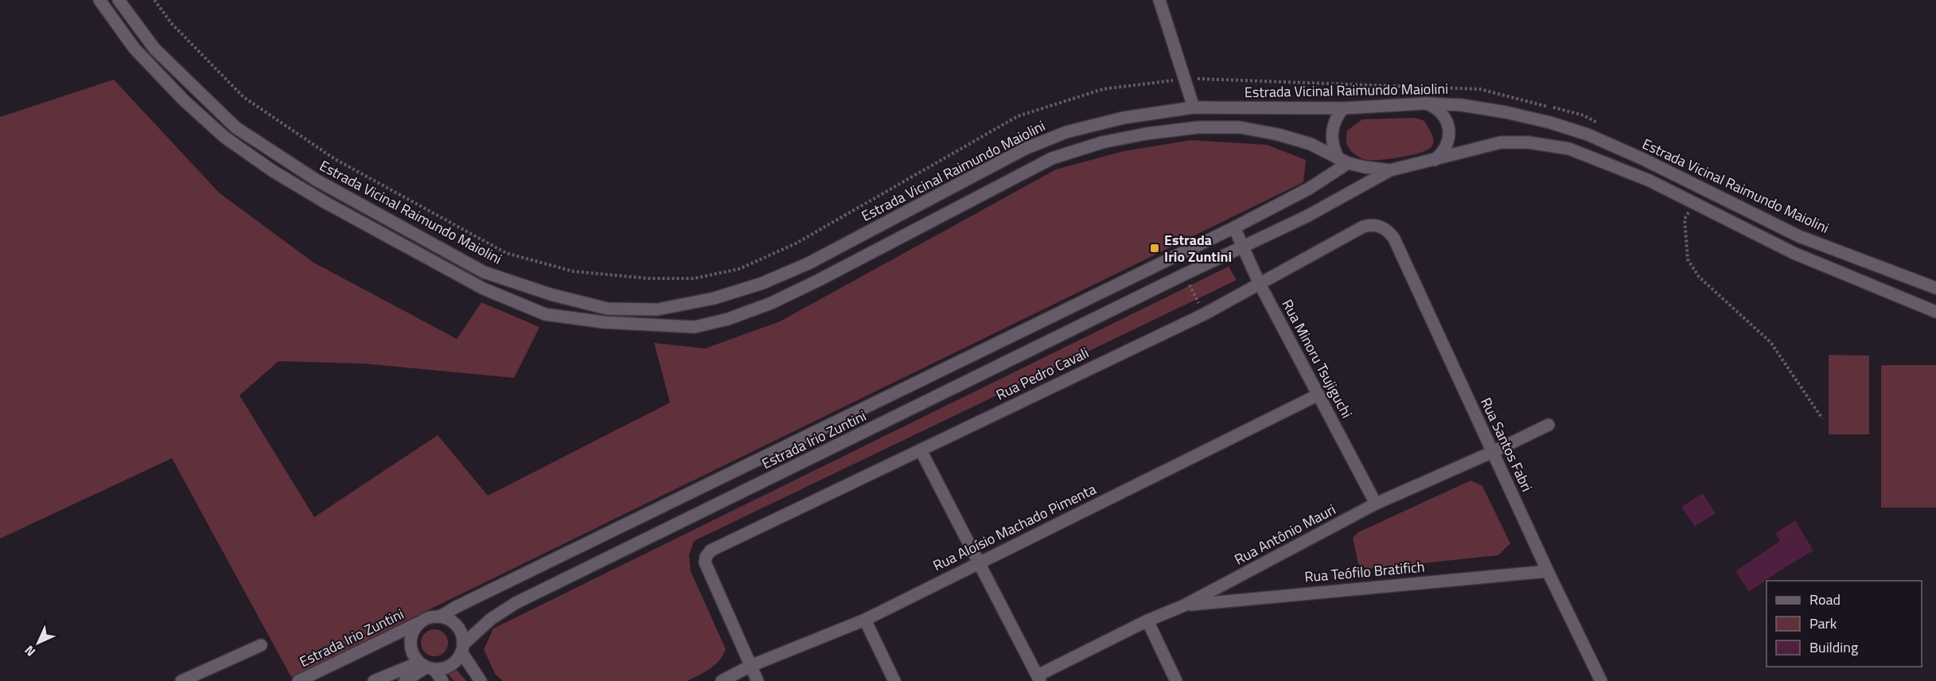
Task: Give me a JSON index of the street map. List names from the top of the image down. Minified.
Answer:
{"streets":{"street":["Estrada Vicinal Raimundo Maiolini","Rua Minoru Tsujiguchi","Rua Pedro Cavali","Estrada Irio Zuntini","Rua Santos Fabri","Rua Aloísio Machado Pimenta","Rua Antônio Mauri","Rua Teófilo Bratifich"]},"crossings":[["Rua Minoru Tsujiguchi","Rua Pedro Cavali"],["Rua Minoru Tsujiguchi","Estrada Irio Zuntini"],["Rua Minoru Tsujiguchi","Rua Aloísio Machado Pimenta"],["Rua Minoru Tsujiguchi","Rua Antônio Mauri"],["Rua Pedro Cavali","Rua Santos Fabri"],["Rua Pedro Cavali","Rua Aloísio Machado Pimenta"],["Rua Santos Fabri","Rua Antônio Mauri"],["Rua Santos Fabri","Rua Teófilo Bratifich"],["Rua Antônio Mauri","Rua Teófilo Bratifich"]],"places":{"transit":["Estrada Irio Zuntini"]},"legend":["Road","Park","Building"],"north":"bottom left"}
